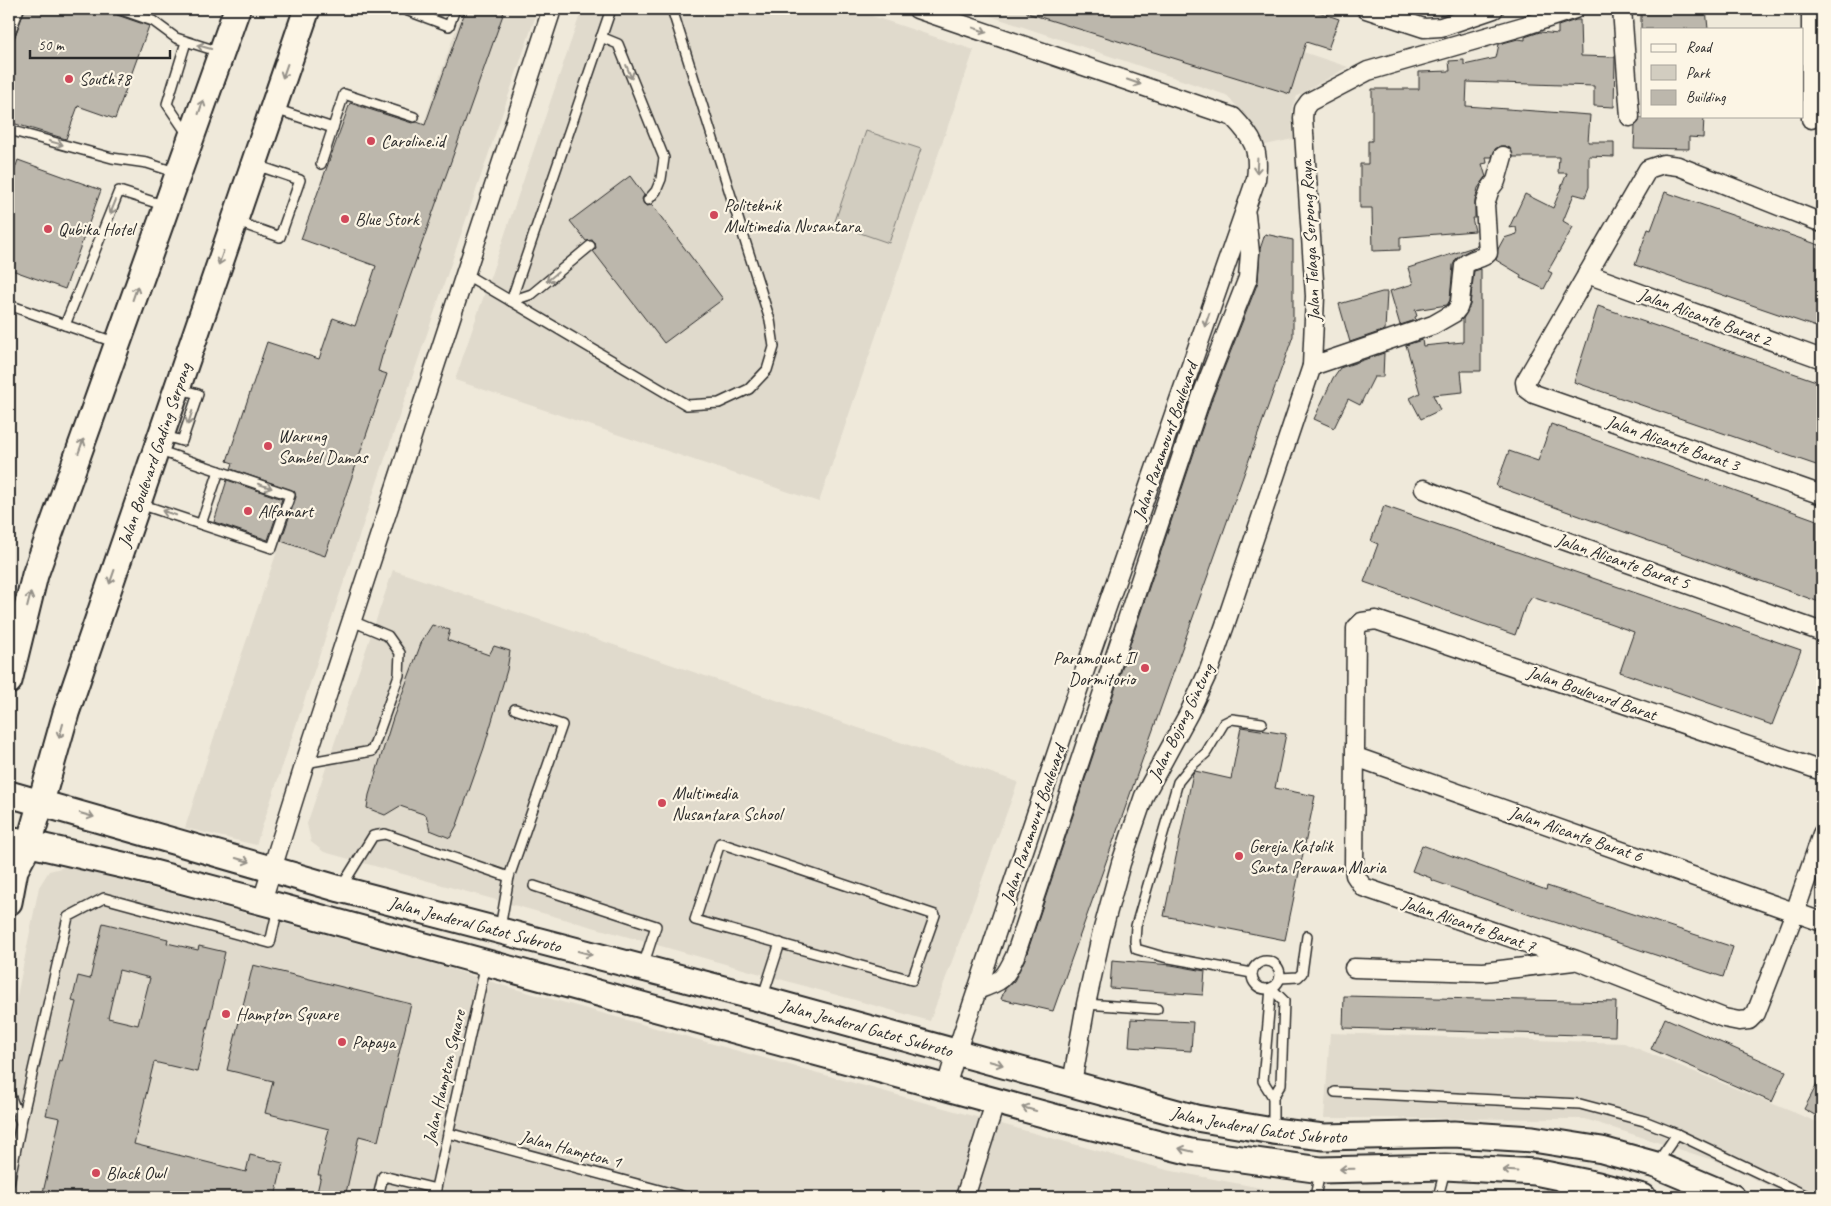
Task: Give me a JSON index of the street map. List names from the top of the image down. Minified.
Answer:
{"streets":{"street":["Jalan Telaga Serpong Raya","Jalan Alicante Barat 2","Jalan Paramount Boulevard","Jalan Alicante Barat 3","Jalan Boulevard Gading Serpong","Jalan Alicante Barat 5","Jalan Boulevard Barat","Jalan Bojong Gintung","Jalan Alicante Barat 6","Jalan Jenderal Gatot Subroto","Jalan Alicante Barat 7"],"lane":["Jalan Hampton Square","Jalan Hampton 1"]},"crossings":[["Jalan Telaga Serpong Raya","Jalan Bojong Gintung"],["Jalan Alicante Barat 2","Jalan Alicante Barat 3"],["Jalan Paramount Boulevard","Jalan Jenderal Gatot Subroto"],["Jalan Boulevard Gading Serpong","Jalan Jenderal Gatot Subroto"],["Jalan Boulevard Barat","Jalan Alicante Barat 6"],["Jalan Boulevard Barat","Jalan Alicante Barat 7"],["Jalan Bojong Gintung","Jalan Jenderal Gatot Subroto"],["Jalan Alicante Barat 6","Jalan Alicante Barat 7"],["Jalan Jenderal Gatot Subroto","Jalan Hampton Square"],["Jalan Hampton Square","Jalan Hampton 1"]],"places":["South78","Caroline.id","Politeknik Multimedia Nusantara","Blue Stork","Qubika Hotel","Warung Sambel Damas","Alfamart","Paramount Il Dormitorio","Multimedia Nusantara School","Gereja Katolik Santa Perawan Maria","Hampton Square","Papaya","Black Owl"],"legend":["Road","Park","Building"],"scale_bar":"50 m"}
